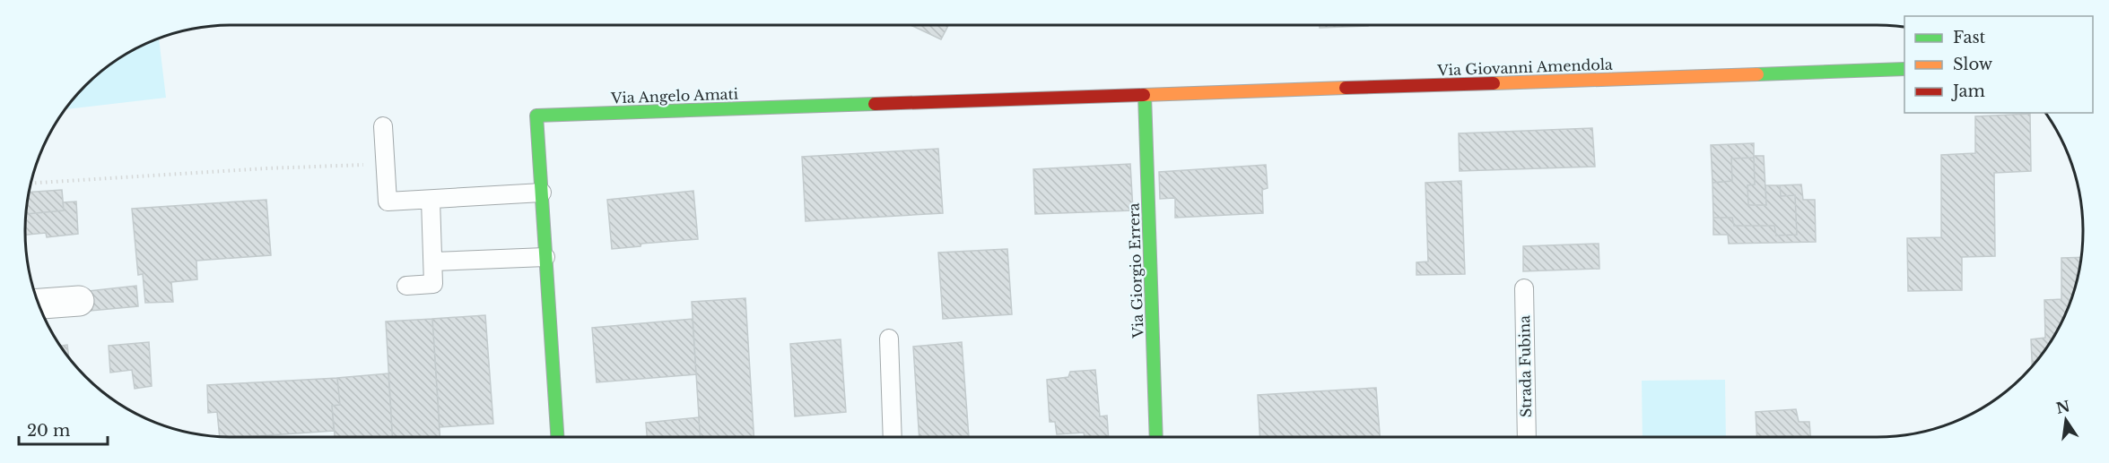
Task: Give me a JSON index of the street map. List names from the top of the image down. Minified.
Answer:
{"streets":{"street":["Via Giovanni Amendola","Via Angelo Amati","Via Giorgio Errera"],"lane":["Strada Fubina"]},"crossings":[["Via Giovanni Amendola","Via Angelo Amati"],["Via Giovanni Amendola","Via Giorgio Errera"],["Via Angelo Amati","Via Giorgio Errera"]],"legend":["Fast","Slow","Jam"],"scale_bar":"20 m","north":"top"}
